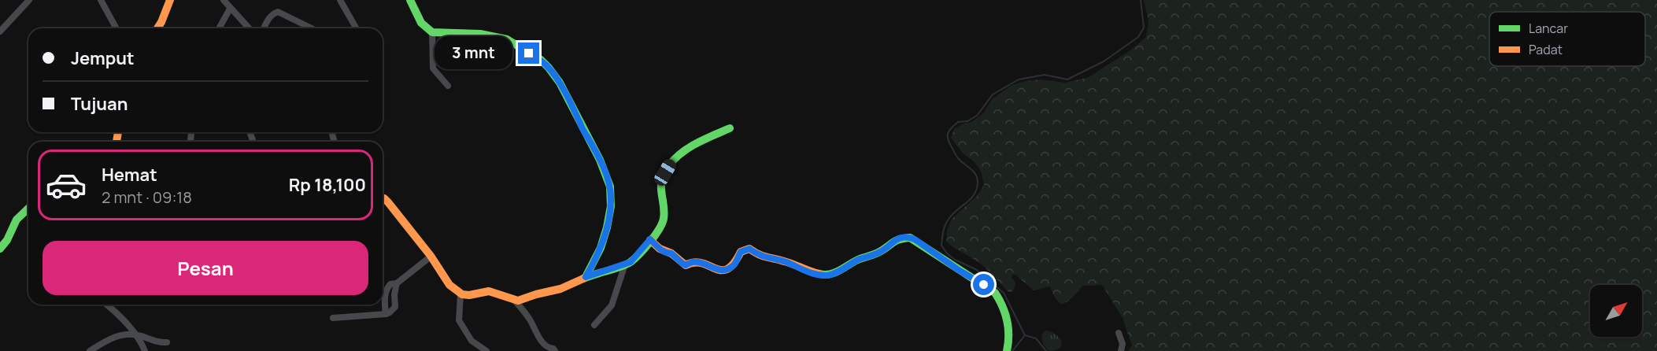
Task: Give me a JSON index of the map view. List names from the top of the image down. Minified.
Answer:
{"legend":["Lancar","Padat"],"north":"top right","page":{"banner":["Jemput","Tujuan"],"bubble":"3 mnt","list":[{"name":"Hemat","note":"2 mnt · 09:18","value":"Rp 18,100"}],"buttons":"Pesan"}}
